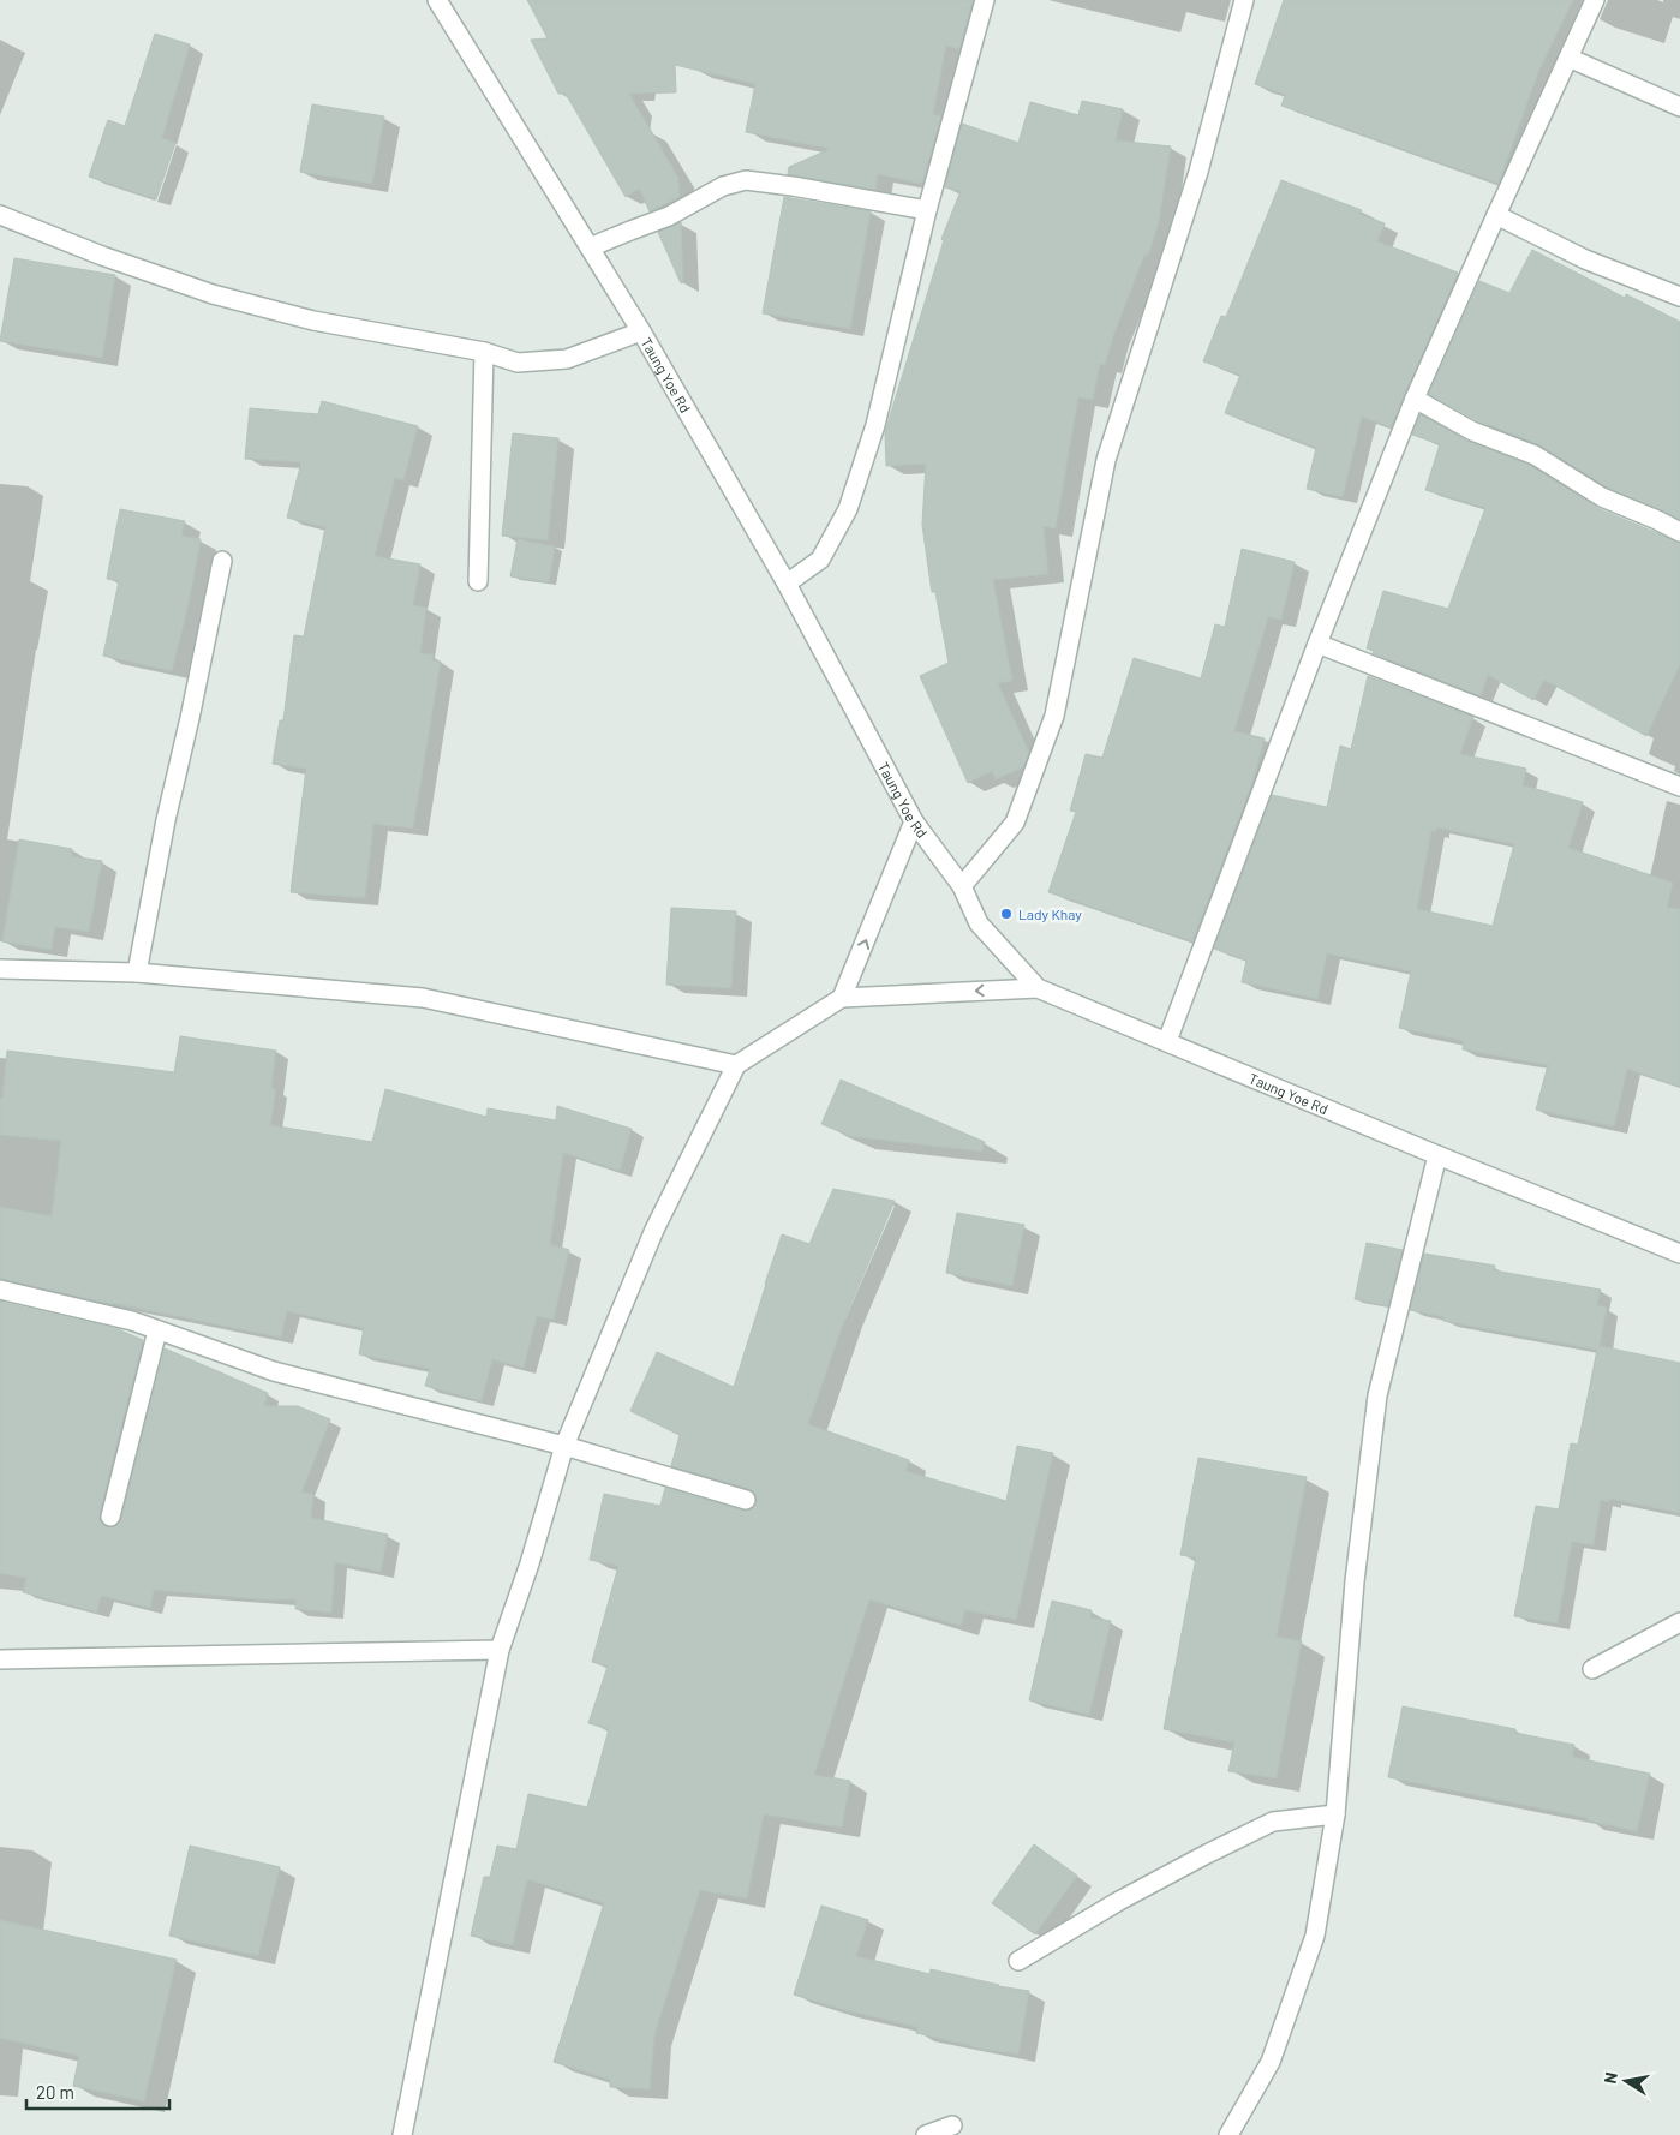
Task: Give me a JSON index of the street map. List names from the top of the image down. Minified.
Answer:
{"streets":{"street":["Taung Yoe Rd"]},"places":["Lady Khay"],"scale_bar":"20 m","north":"left"}
